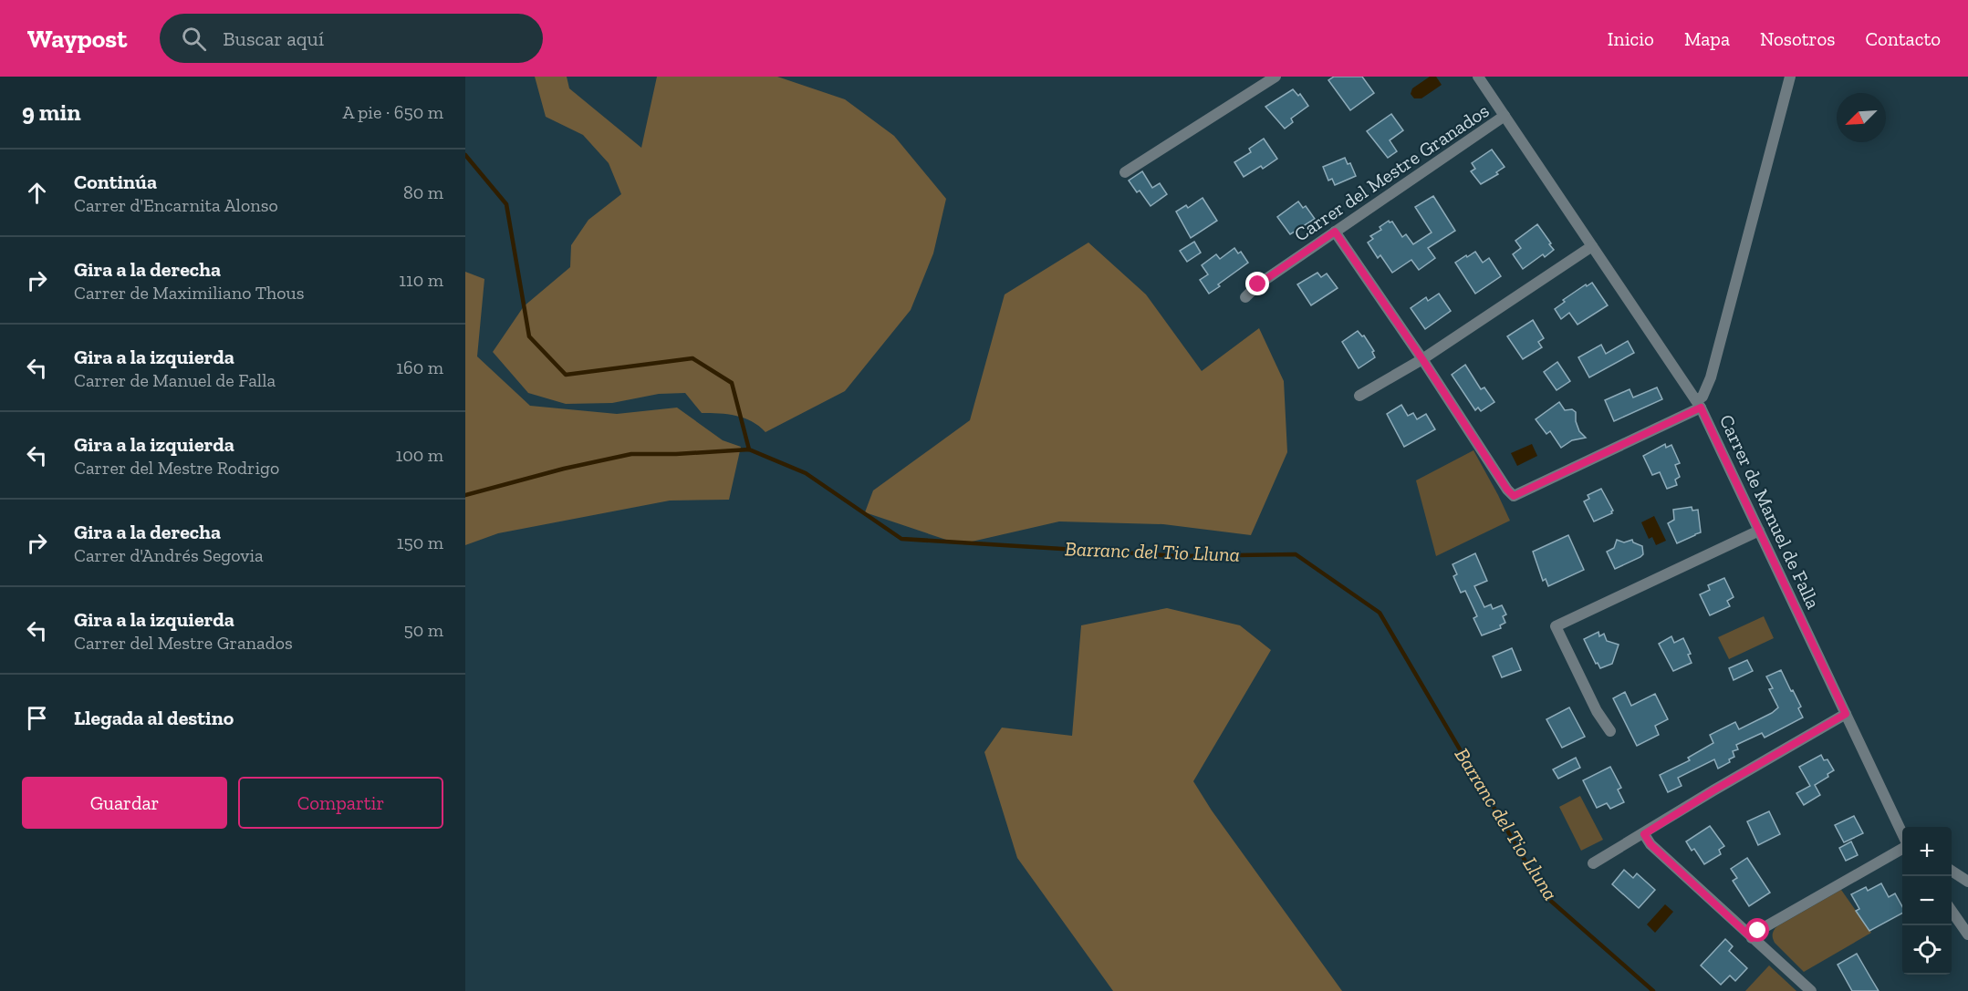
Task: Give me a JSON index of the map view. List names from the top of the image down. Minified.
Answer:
{"streets":{"street":["Carrer del Mestre Granados","Carrer de Manuel de Falla"]},"crossings":[["Carrer del Mestre Granados","Carrer de Manuel de Falla"]],"water":["Barranc del Tio Lluna"],"north":"bottom left","page":{"header":"Waypost","search":"Buscar aquí","nav":["Inicio","Mapa","Nosotros","Contacto"],"heading":["9 min","A pie · 650 m"],"list":[["Continúa","Carrer d'Encarnita Alonso","80 m"],["Gira a la derecha","Carrer de Maximiliano Thous","110 m"],["Gira a la izquierda","Carrer de Manuel de Falla","160 m"],["Gira a la izquierda","Carrer del Mestre Rodrigo","100 m"],["Gira a la derecha","Carrer d'Andrés Segovia","150 m"],["Gira a la izquierda","Carrer del Mestre Granados","50 m"],"Llegada al destino"],"buttons":["Guardar","Compartir"],"map_buttons":["+","−"]}}
